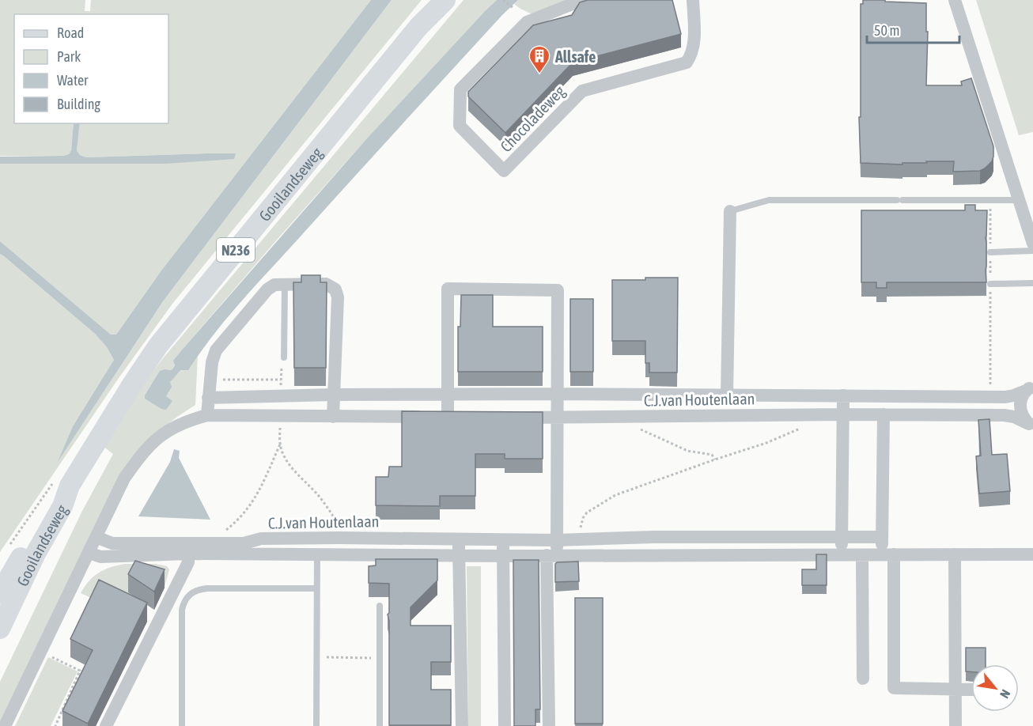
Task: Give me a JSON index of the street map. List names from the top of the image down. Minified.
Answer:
{"streets":{"main road":["Gooilandseweg","N236"],"street":["Chocoladeweg","C.J.van Houtenlaan"]},"places":{"building":["Allsafe"]},"legend":["Road","Park","Water","Building"],"scale_bar":"50 m","north":"bottom right"}
